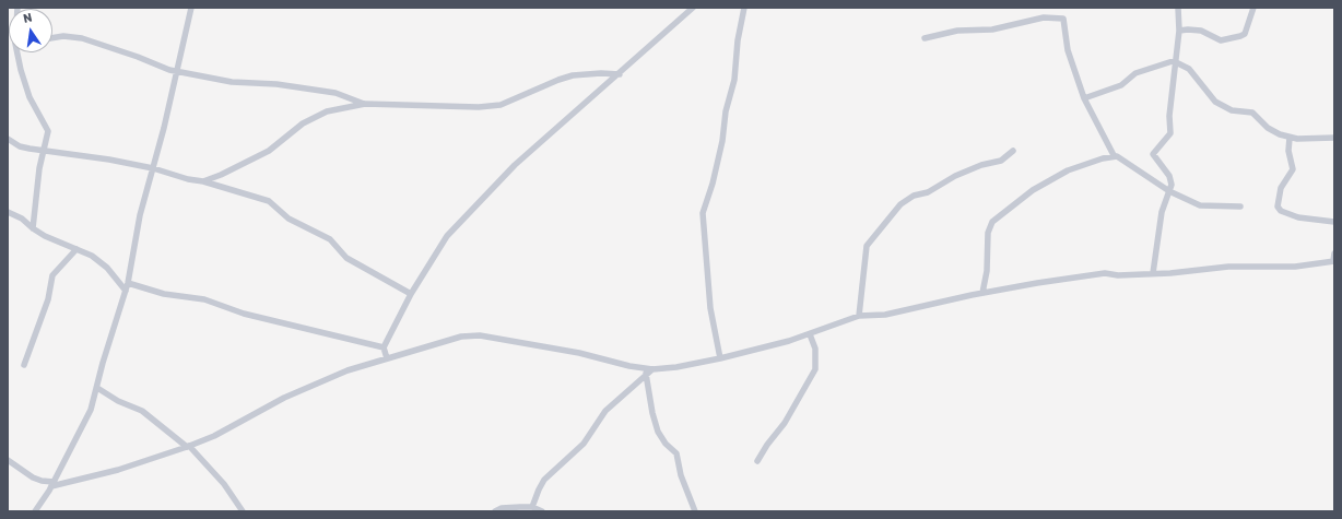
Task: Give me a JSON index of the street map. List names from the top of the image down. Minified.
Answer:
{"north":"top"}
